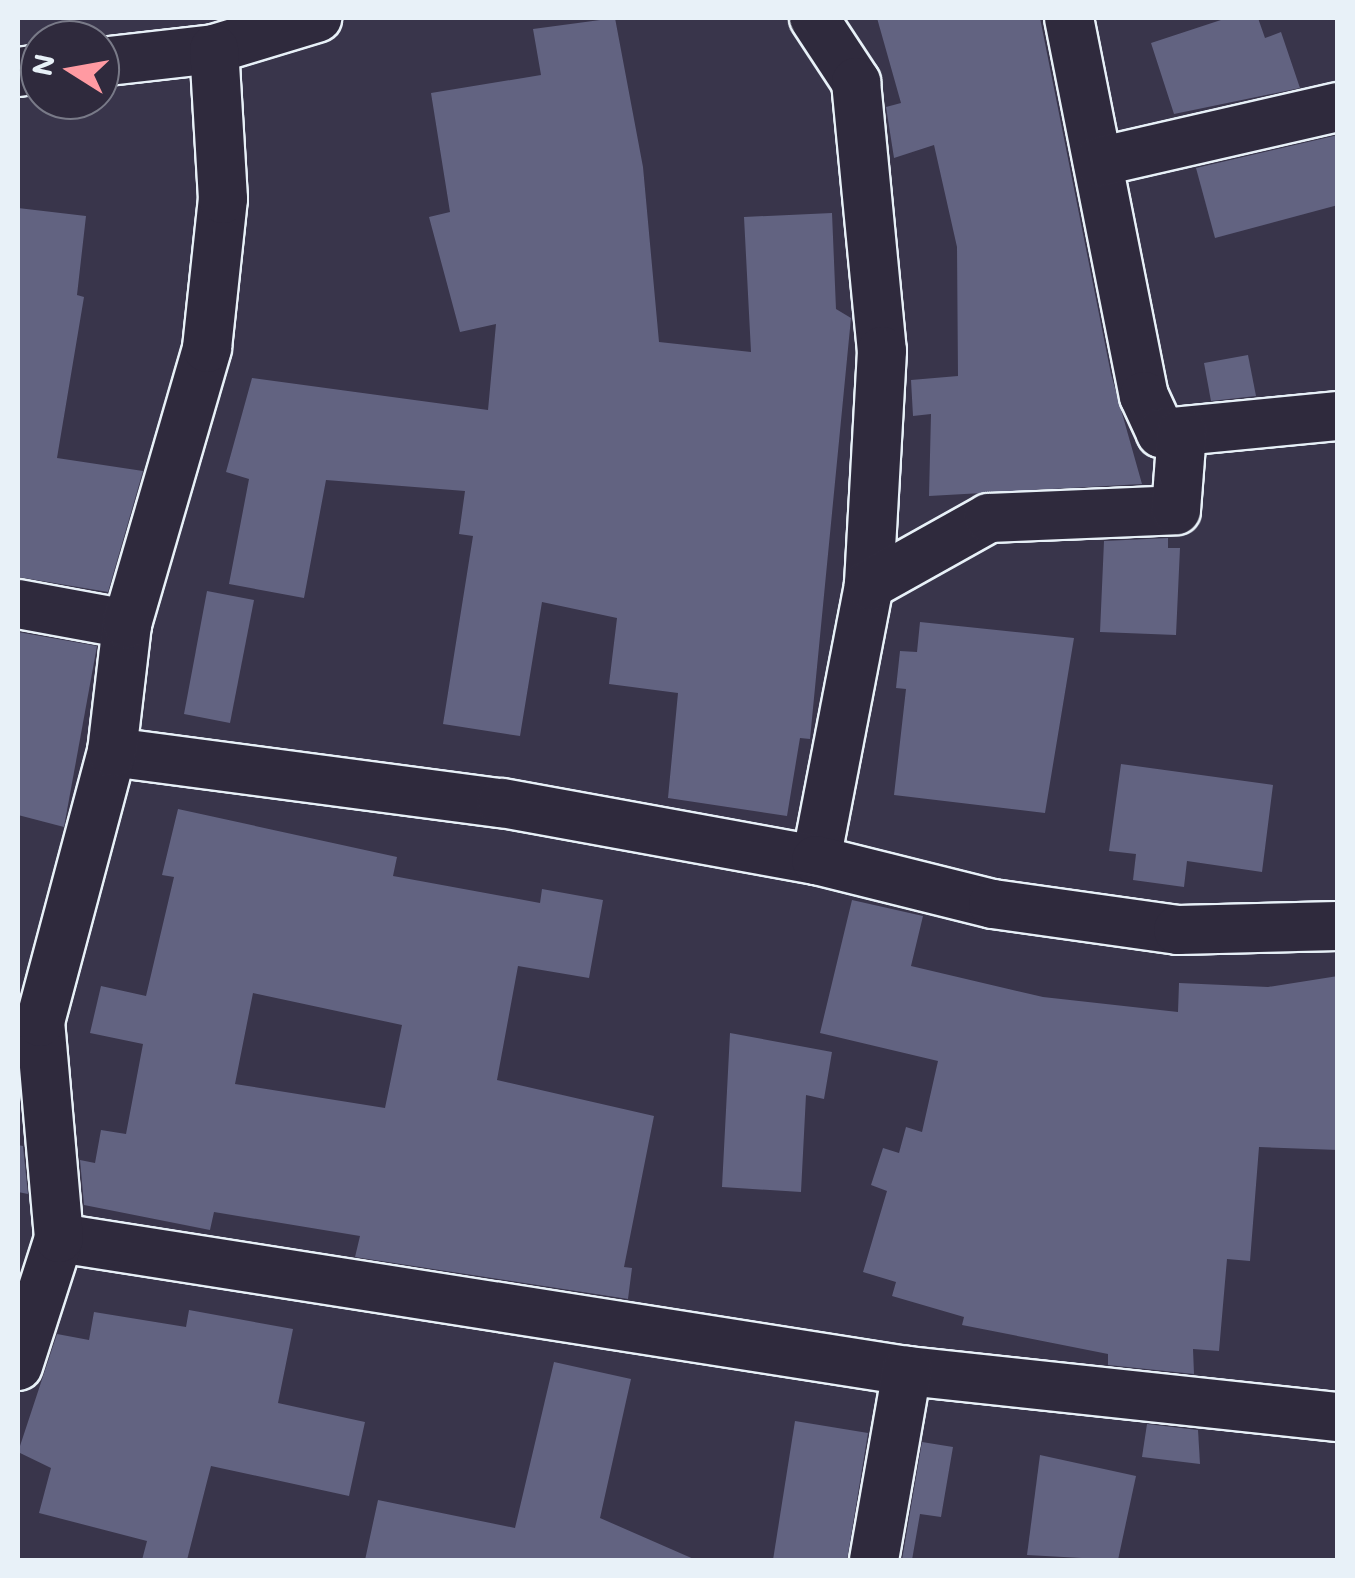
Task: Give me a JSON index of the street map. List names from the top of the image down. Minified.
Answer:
{"north":"left"}
